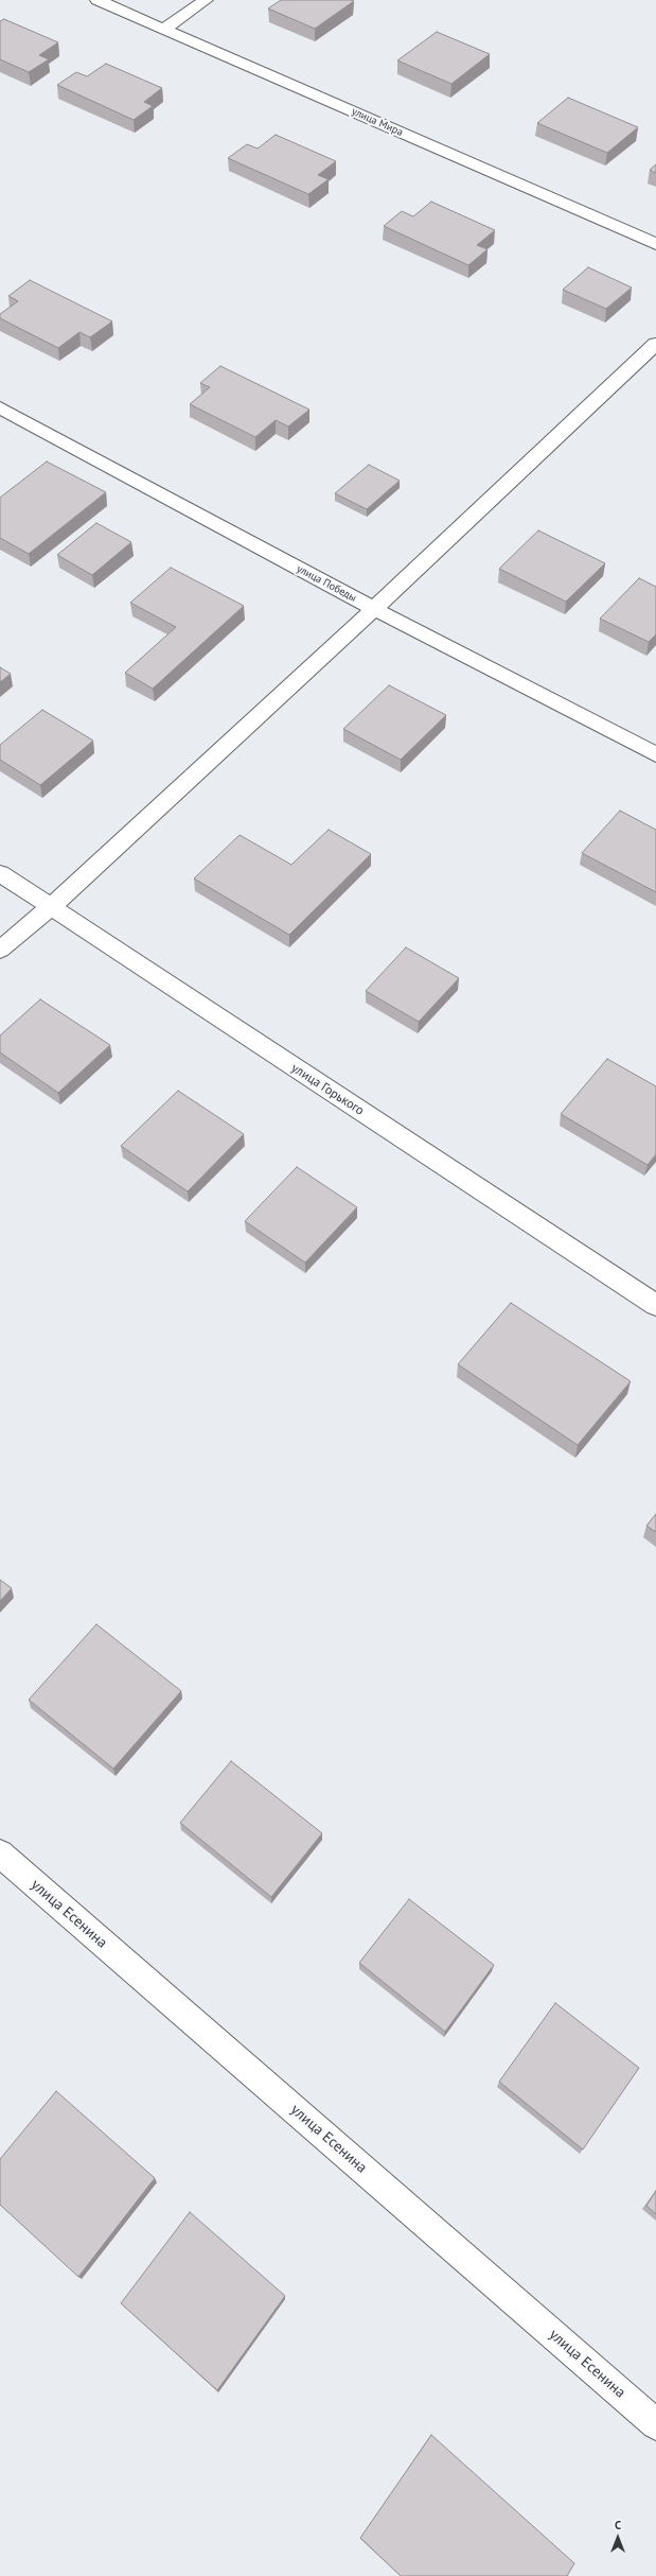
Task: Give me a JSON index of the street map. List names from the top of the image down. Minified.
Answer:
{"streets":{"street":["улица Мира","улица Победы","улица Горького","улица Есенина"]},"north":"top"}
